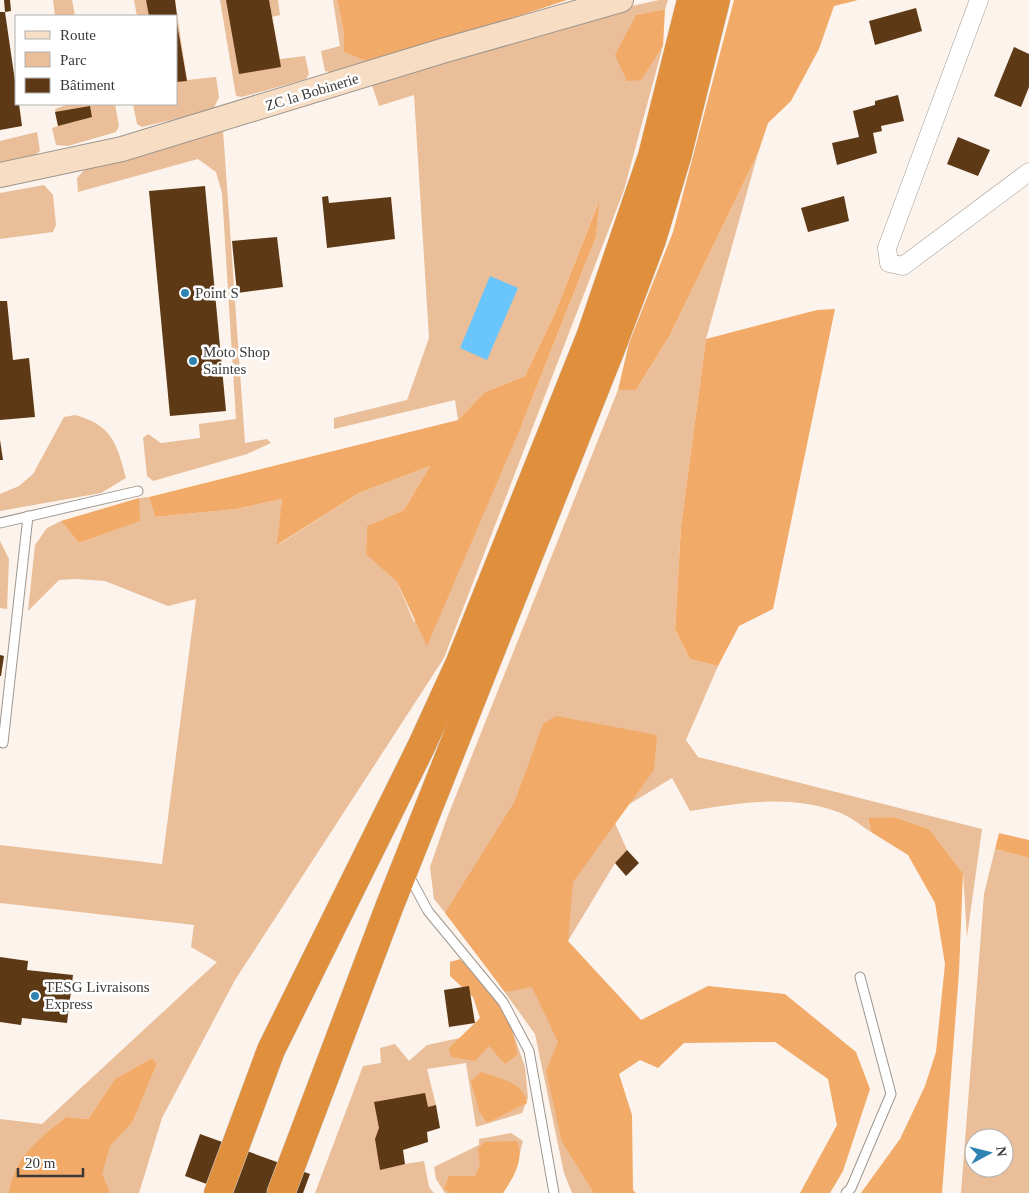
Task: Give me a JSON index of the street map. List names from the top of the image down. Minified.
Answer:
{"streets":{"street":["ZC la Bobinerie"]},"places":["Point S","Moto Shop Saintes","TESG Livraisons Express"],"legend":["Route","Parc","Bâtiment"],"scale_bar":"20 m","north":"right"}
